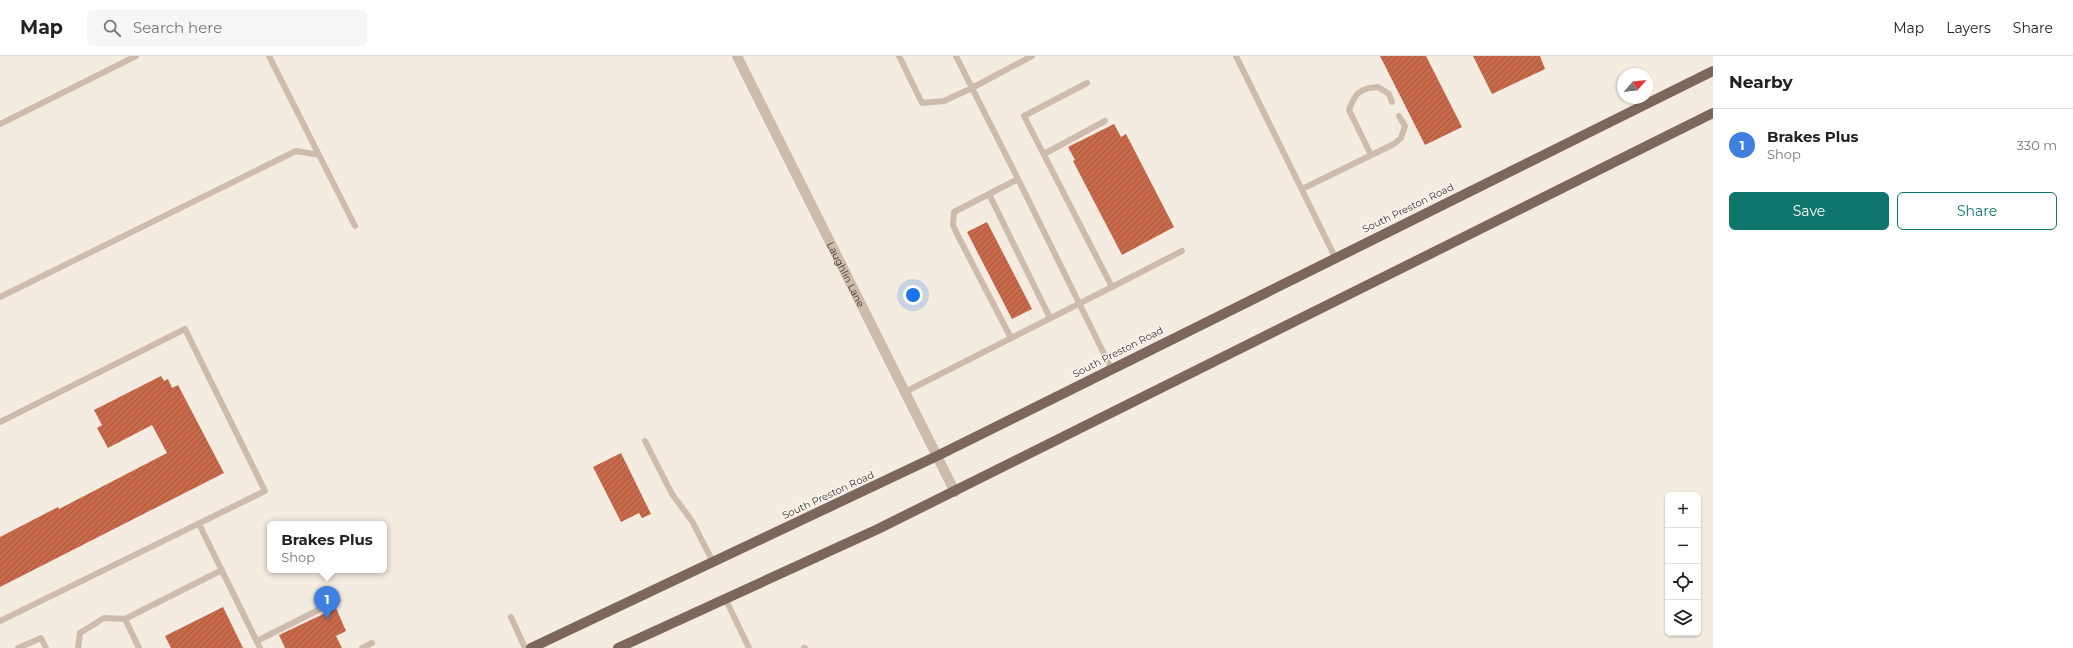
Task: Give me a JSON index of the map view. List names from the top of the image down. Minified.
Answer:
{"streets":{"main road":["South Preston Road"],"street":["Laughlin Lane"]},"crossings":[["South Preston Road","Laughlin Lane"]],"north":"top right","page":{"header":"Map","search":"Search here","nav":["Map","Layers","Share"],"heading":"Nearby","list":[{"mark":"1","name":"Brakes Plus","note":"Shop","value":"330 m"}],"buttons":["Save","Share"],"map_buttons":["+","−"],"popup":["Brakes Plus","Shop"],"pins":"1"}}
